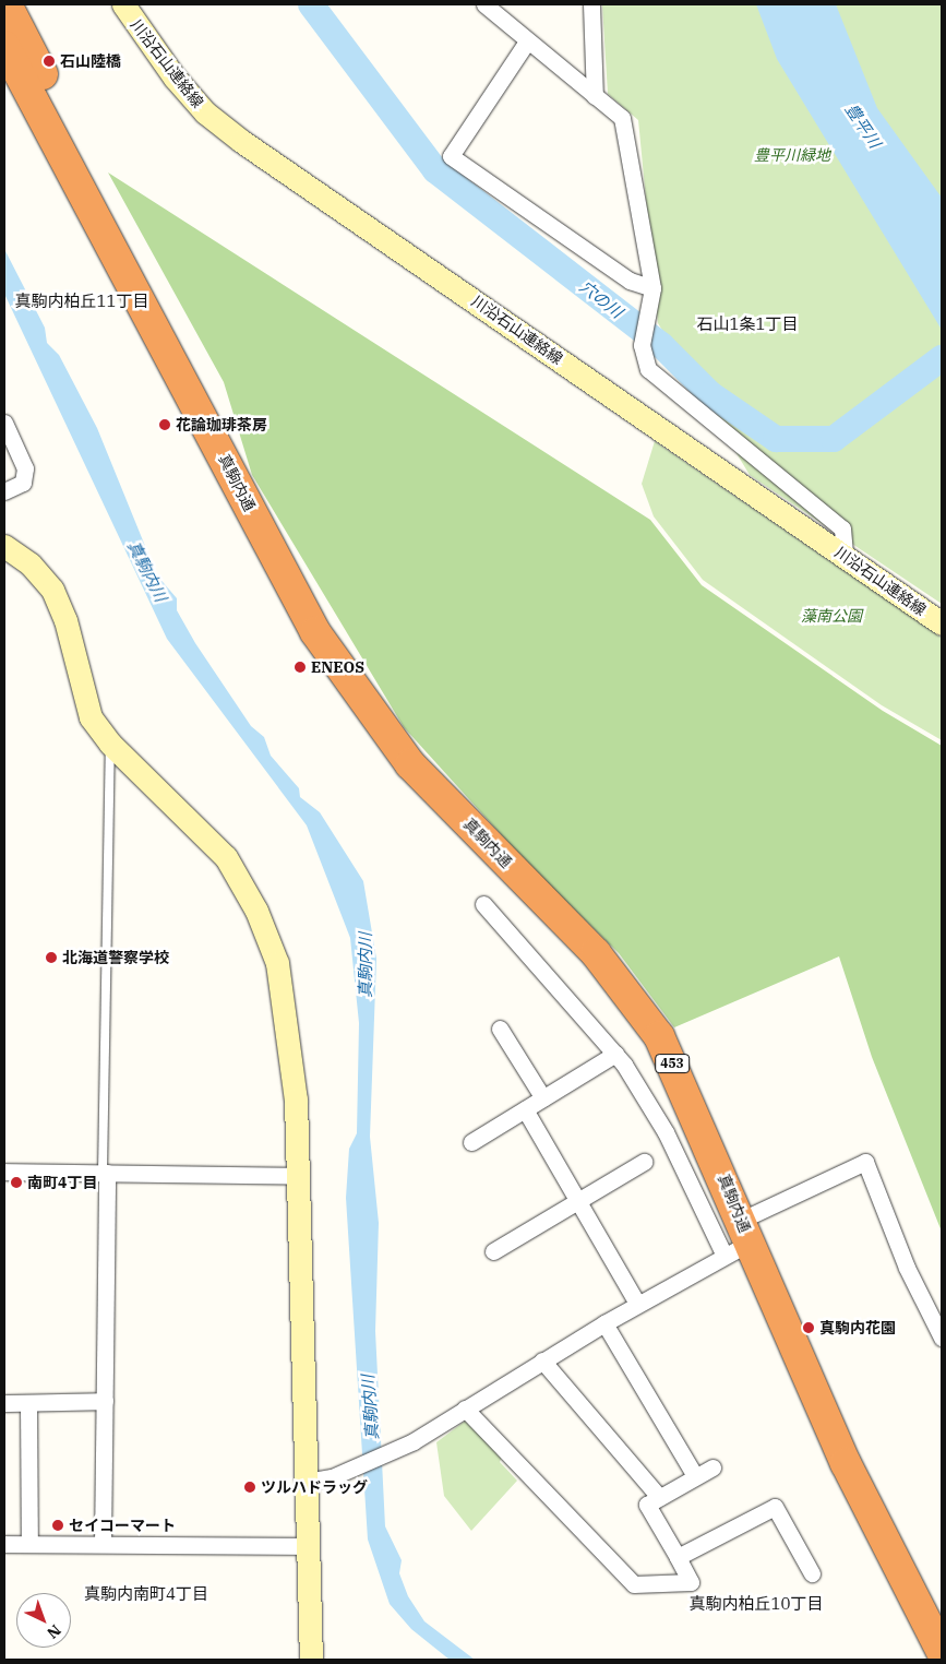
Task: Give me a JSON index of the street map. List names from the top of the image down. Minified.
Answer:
{"streets":{"highway":["真駒内通","453"],"street":["川沿石山連絡線"]},"districts":["真駒内柏丘11丁目","石山1条1丁目","真駒内南町4丁目","真駒内柏丘10丁目"],"water":["豊平川","穴の川","真駒内川"],"parks":["豊平川緑地","藻南公園"],"places":["石山陸橋","花論珈琲茶房","ENEOS","北海道警察学校","南町4丁目","真駒内花園","ツルハドラッグ","セイコーマート"],"north":"bottom right"}
